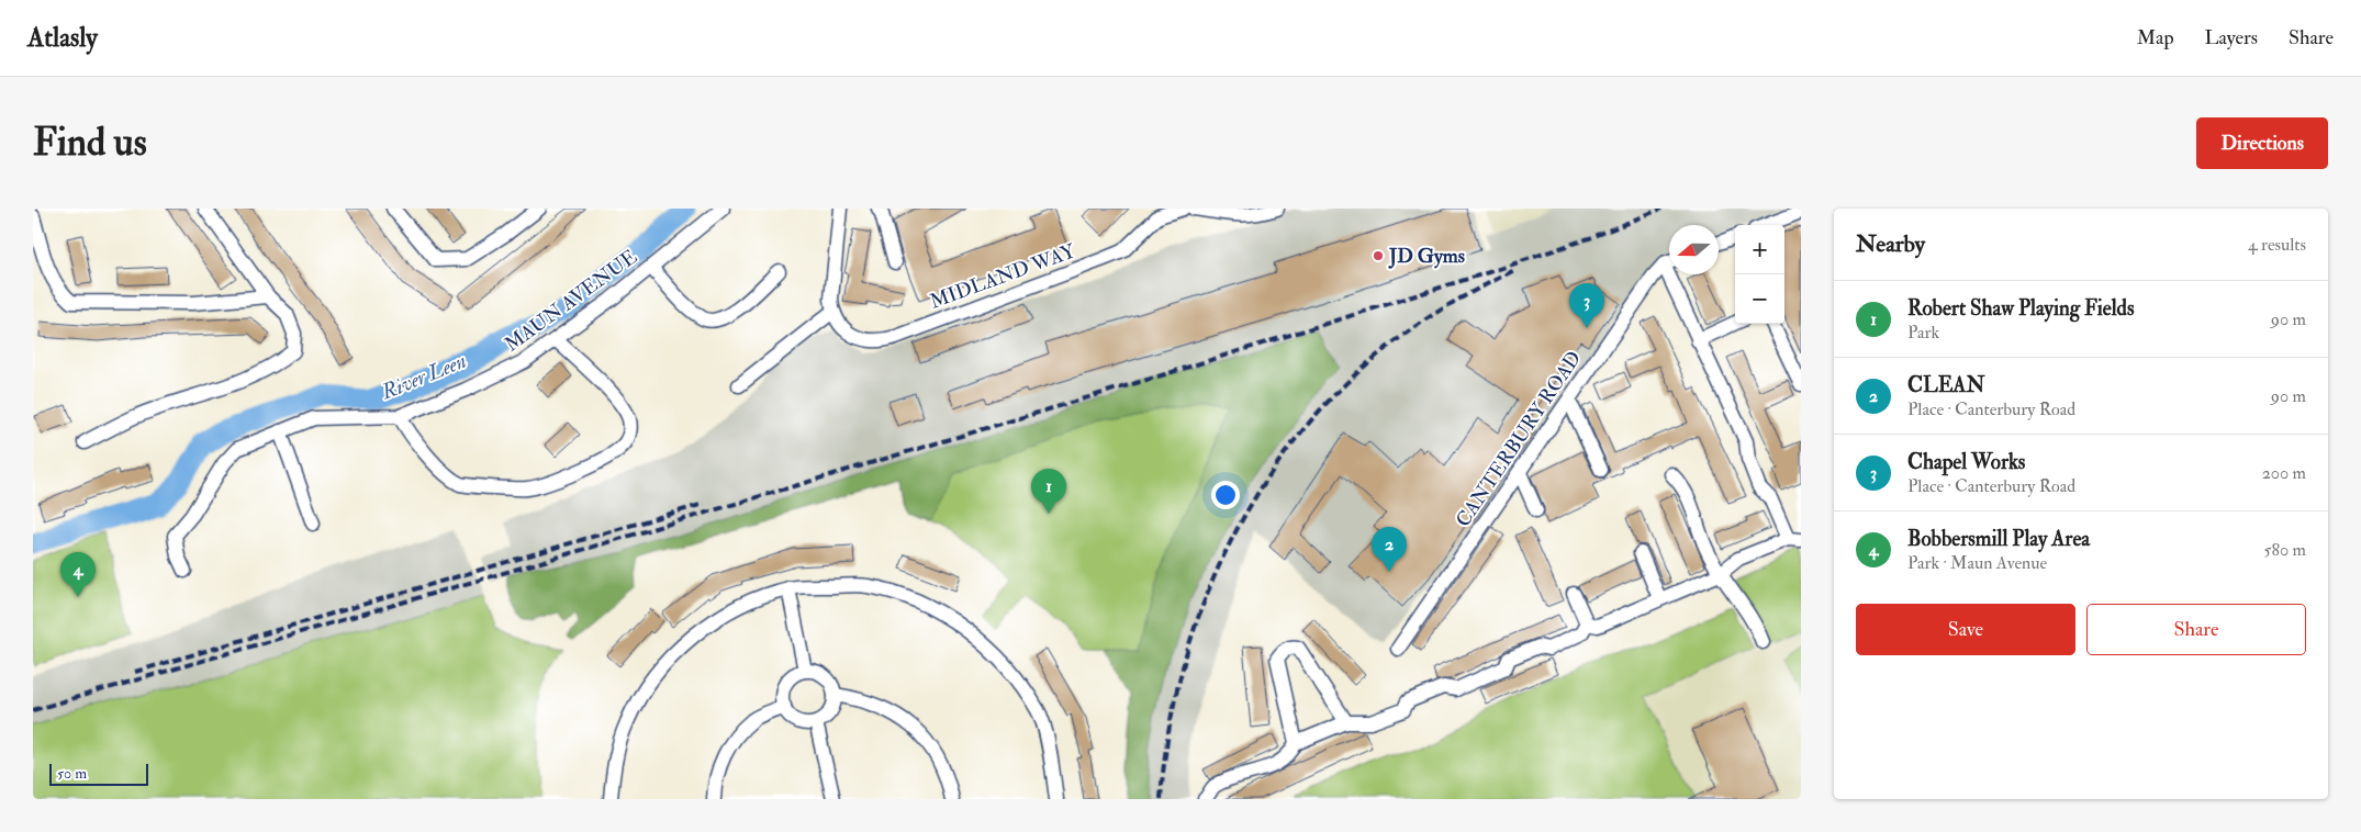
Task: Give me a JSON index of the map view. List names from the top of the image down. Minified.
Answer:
{"streets":{"street":["MIDLAND WAY","MAUN AVENUE","CANTERBURY ROAD"]},"water":["River Leen"],"places":["JD Gyms"],"scale_bar":"50 m","north":"left","page":{"header":"Atlasly","nav":["Map","Layers","Share"],"buttons":["Directions",["Save","Share"]],"title":"Find us","heading":["Nearby","4 results"],"map_buttons":["+","−"],"list":[{"mark":"1","name":"Robert Shaw Playing Fields","note":"Park","value":"90 m"},{"mark":"2","name":"CLEAN","note":"Place · Canterbury Road","value":"90 m"},{"mark":"3","name":"Chapel Works","note":"Place · Canterbury Road","value":"200 m"},{"mark":"4","name":"Bobbersmill Play Area","note":"Park · Maun Avenue","value":"580 m"}],"pins":["3","1","2","4"],"scale":"50 m"}}
